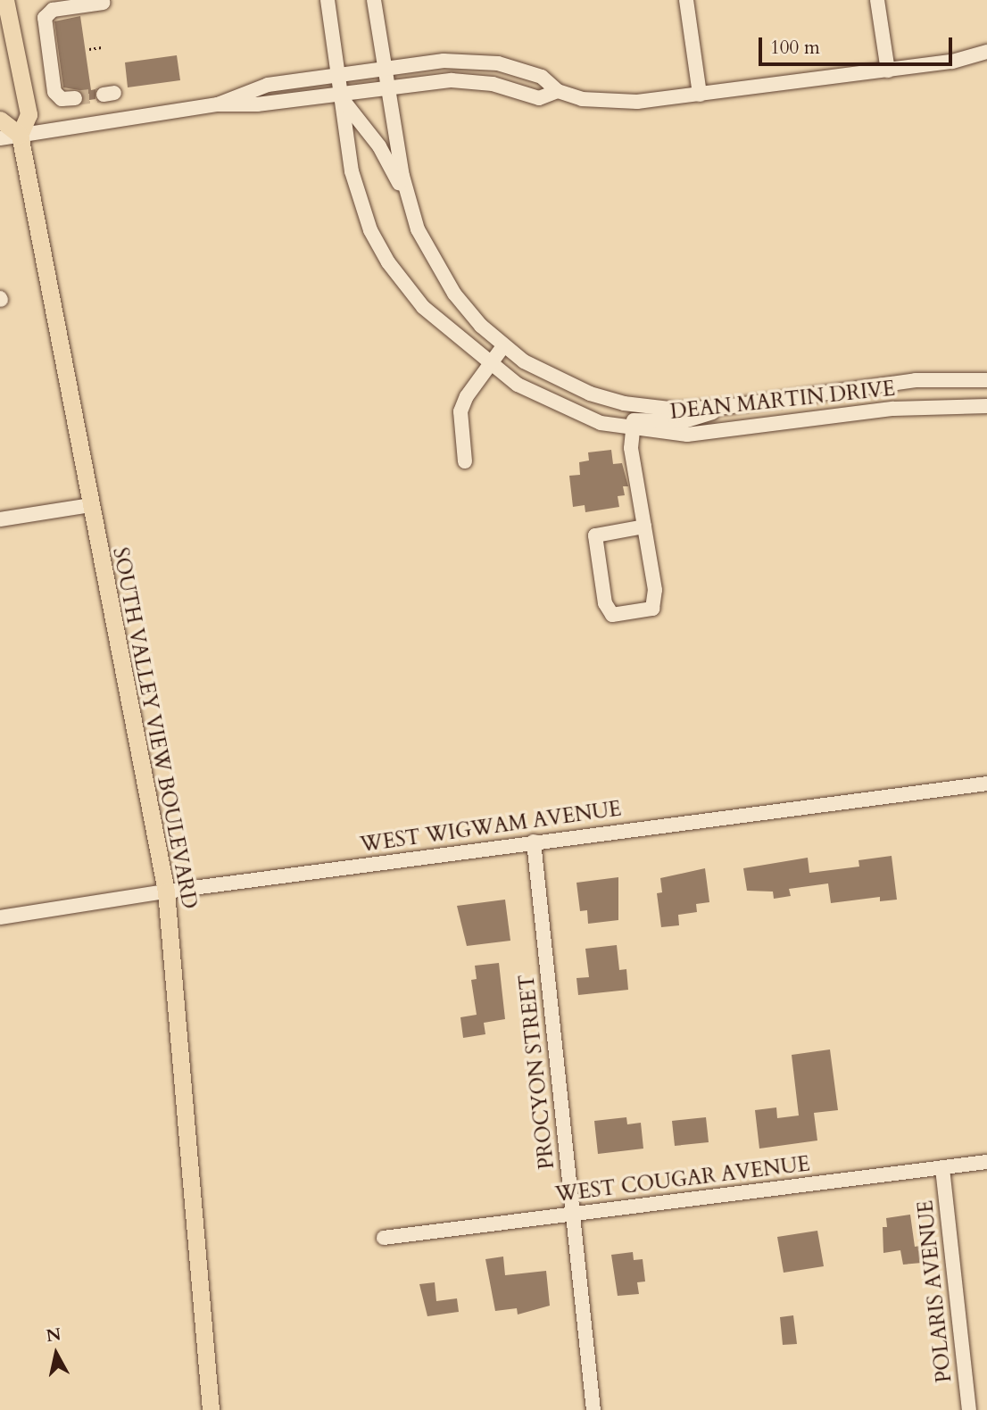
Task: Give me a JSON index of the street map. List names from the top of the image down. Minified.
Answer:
{"streets":{"main road":["SOUTH VALLEY VIEW BOULEVARD"],"street":["DEAN MARTIN DRIVE","WEST WIGWAM AVENUE","PROCYON STREET","WEST COUGAR AVENUE","POLARIS AVENUE"]},"crossings":[["SOUTH VALLEY VIEW BOULEVARD","WEST WIGWAM AVENUE"],["WEST WIGWAM AVENUE","PROCYON STREET"],["PROCYON STREET","WEST COUGAR AVENUE"],["WEST COUGAR AVENUE","POLARIS AVENUE"]],"scale_bar":"100 m","north":"top"}
